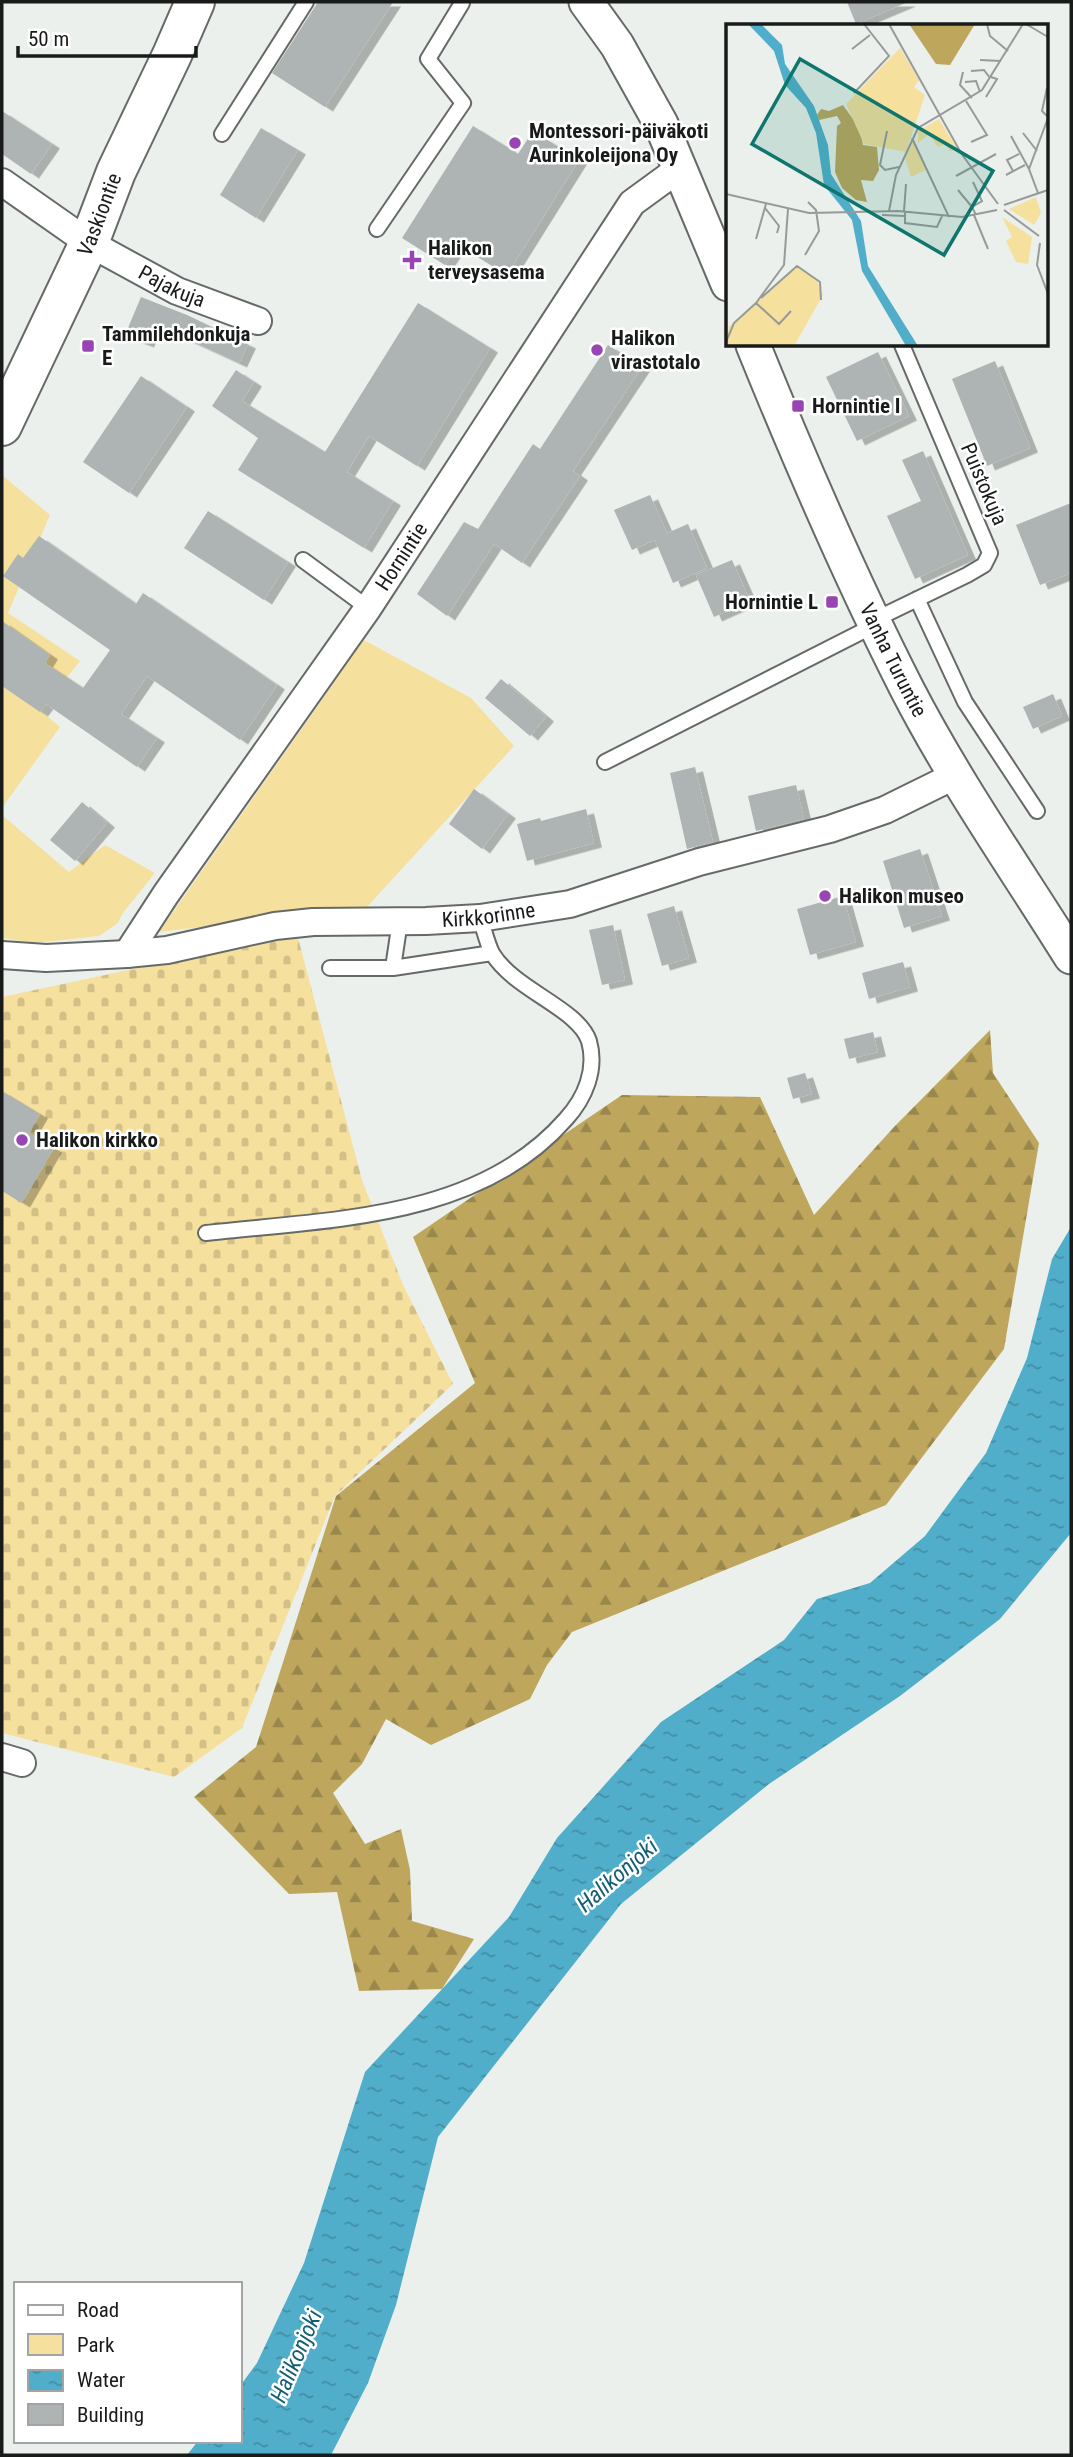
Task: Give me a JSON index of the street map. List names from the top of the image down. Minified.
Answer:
{"streets":{"main road":["Vaskiontie"],"street":["Pajakuja","Hornintie","Vanha Turuntie","Kirkkorinne"],"lane":["Puistokuja"]},"crossings":[["Vaskiontie","Pajakuja"],["Puistokuja","Vanha Turuntie"],["Hornintie","Kirkkorinne"],["Vanha Turuntie","Kirkkorinne"]],"water":["Halikonjoki"],"places":{"other":["Montessori-päiväkoti Aurinkoleijona Oy","Halikon virastotalo","Halikon museo","Halikon kirkko"],"health":["Halikon terveysasema"],"transit":["Tammilehdonkuja E","Hornintie I","Hornintie L"]},"legend":["Road","Park","Water","Building"],"scale_bar":"50 m"}
